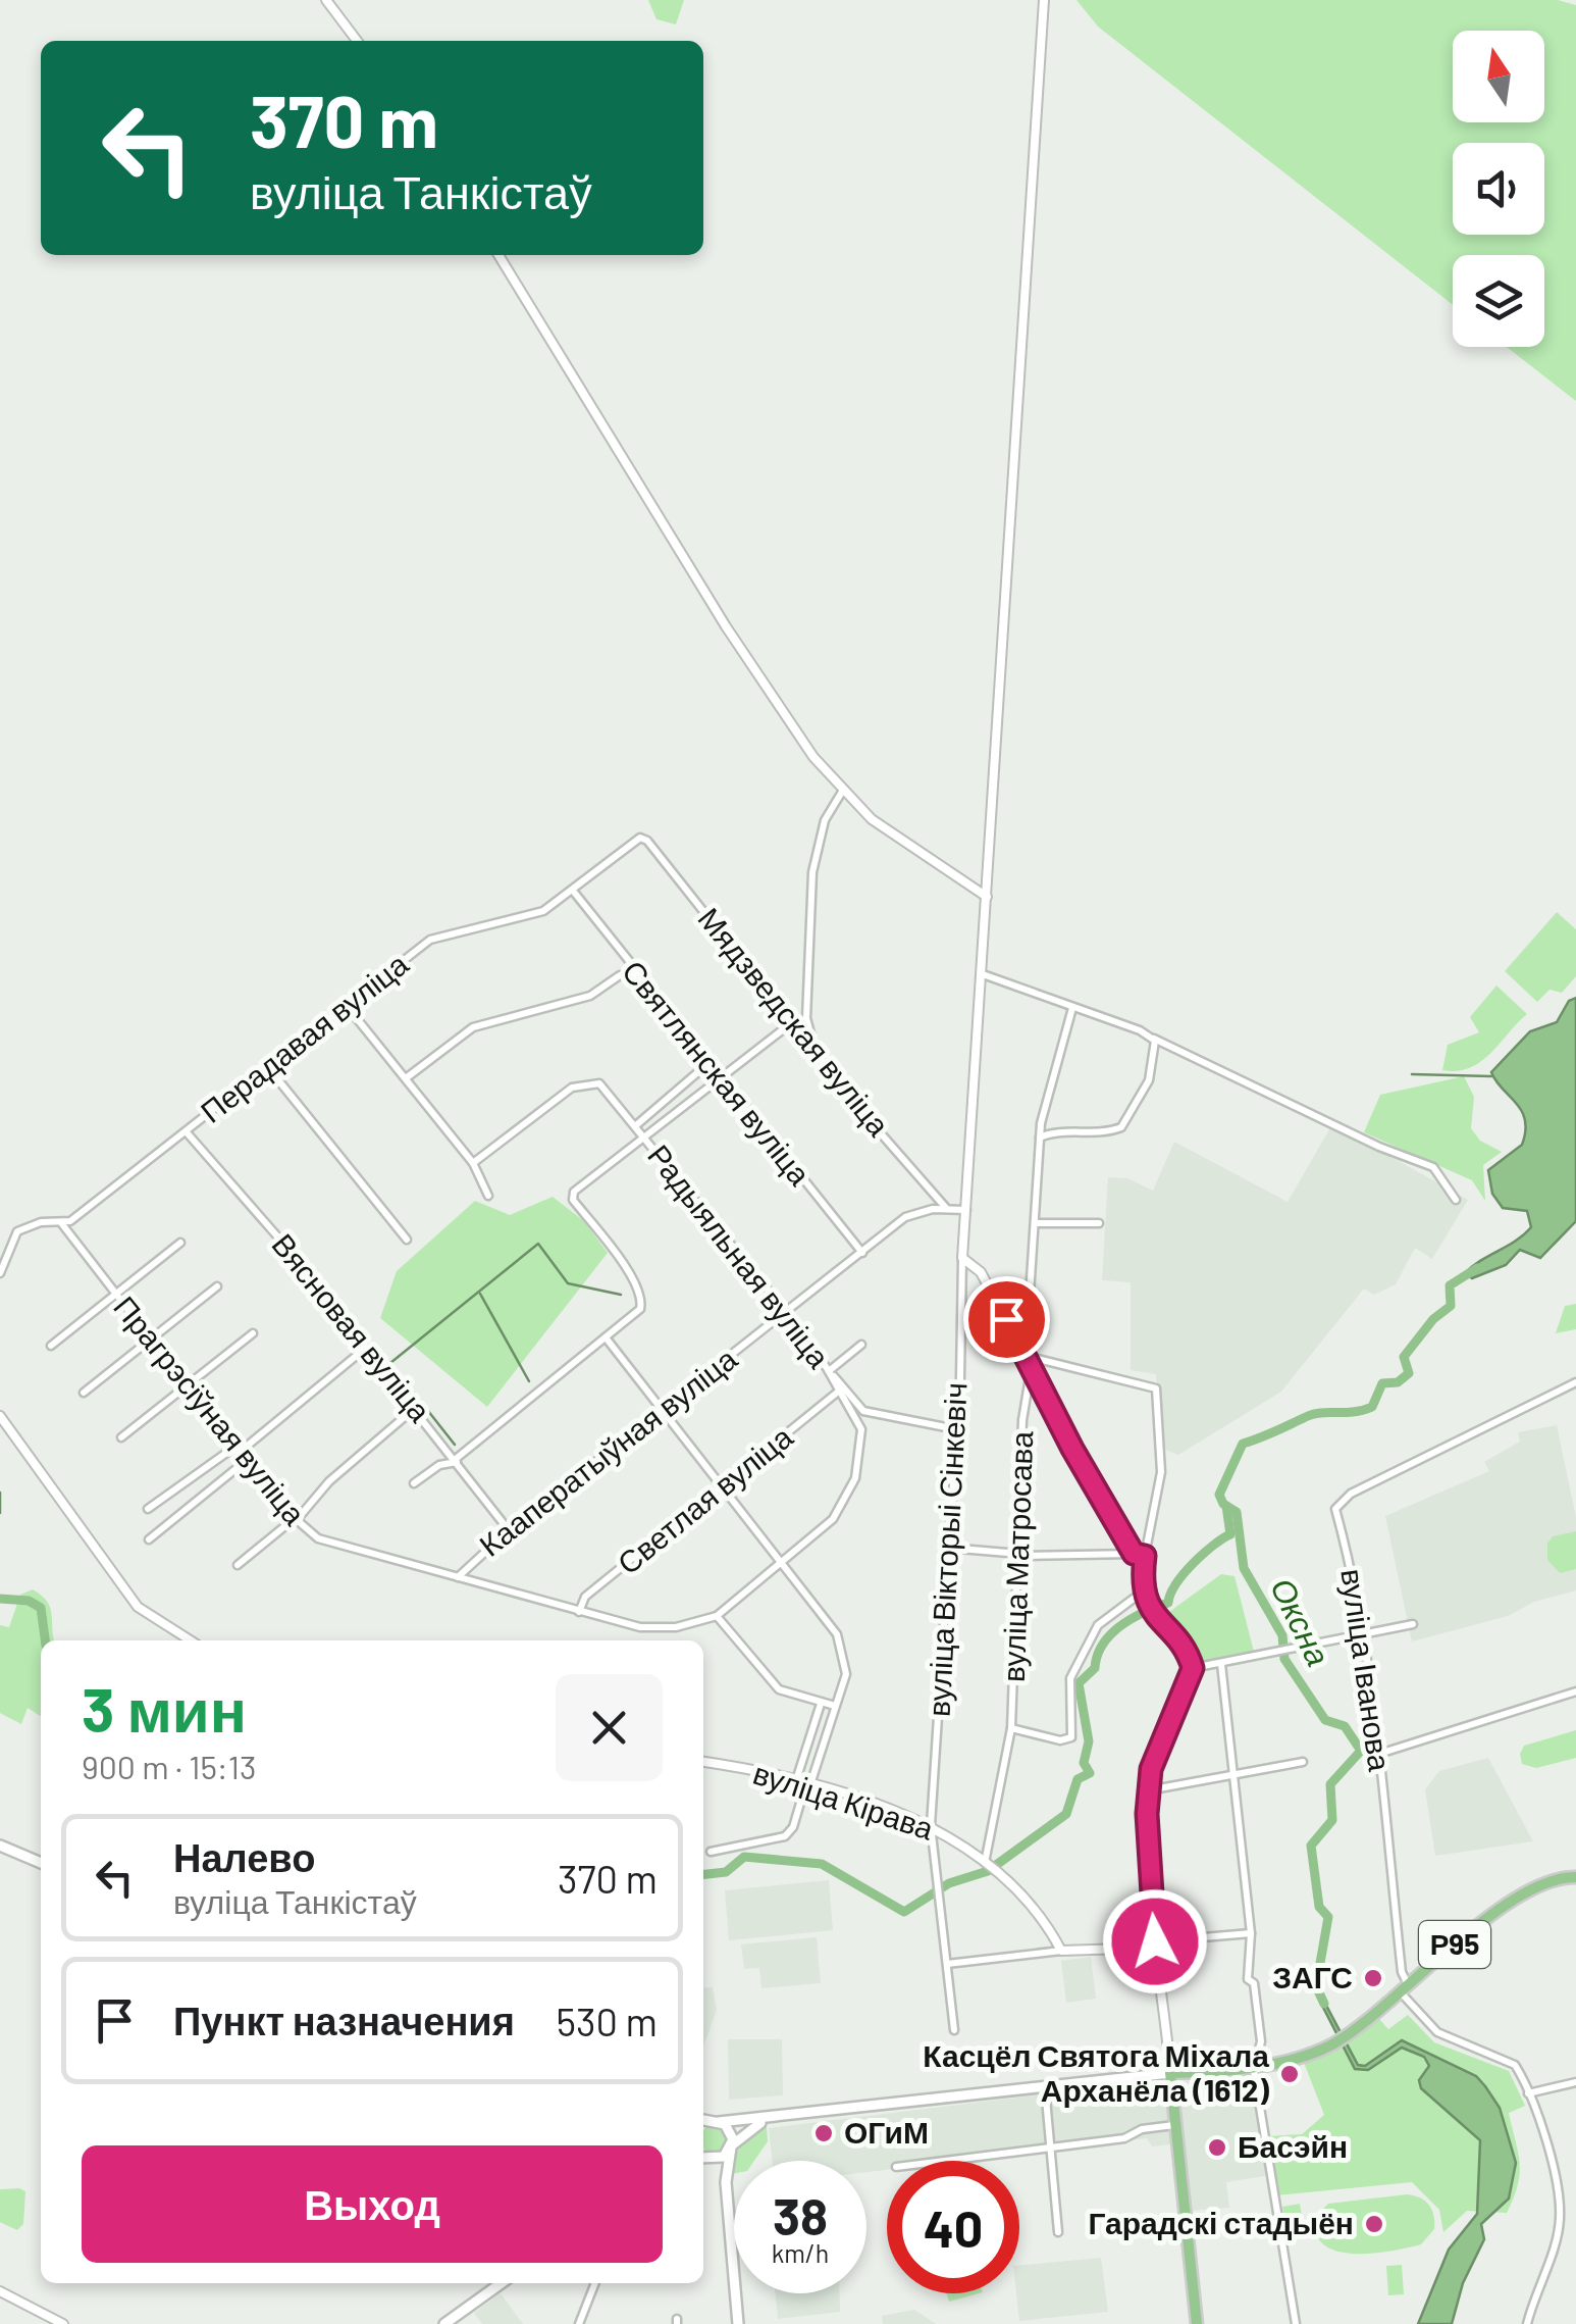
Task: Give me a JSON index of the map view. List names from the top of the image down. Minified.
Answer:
{"streets":{"main road":["Р95"],"street":["Мядзведская вуліца","Перадавая вуліца","Святлянская вуліца","Радыяльная вуліца","Вясновая вуліца","Прагрэсіўная вуліца","Кааператыўная вуліца","Светлая вуліца","вуліца Вікторыі Сінкевіч","вуліца Матросава","вуліца Іванова","вуліца Кірава"]},"crossings":[["Мядзведская вуліца","Перадавая вуліца"],["Мядзведская вуліца","Кааператыўная вуліца"],["Перадавая вуліца","Святлянская вуліца"],["Перадавая вуліца","Вясновая вуліца"],["Перадавая вуліца","Прагрэсіўная вуліца"],["Святлянская вуліца","Кааператыўная вуліца"],["Радыяльная вуліца","Кааператыўная вуліца"],["Радыяльная вуліца","Светлая вуліца"],["Вясновая вуліца","Кааператыўная вуліца"],["Прагрэсіўная вуліца","Кааператыўная вуліца"],["Прагрэсіўная вуліца","Светлая вуліца"],["Кааператыўная вуліца","вуліца Вікторыі Сінкевіч"],["вуліца Вікторыі Сінкевіч","вуліца Кірава"],["вуліца Матросава","вуліца Кірава"],["вуліца Іванова","Р95"]],"water":["Оксна"],"places":["ЗАГС","Касцёл Святога Міхала Арханёла (1612)","ОГиМ","Басэйн","Гарадскі стадыён"],"north":"top","page":{"turn":["370 m","вуліца Танкістаў"],"heading":["3 мин","900 m · 15:13"],"list":[{"name":"Налево","note":"вуліца Танкістаў","value":"370 m"},{"name":"Пункт назначения","value":"530 m"}],"buttons":"Выход","speed":"38 km/h","limit":"40"}}
